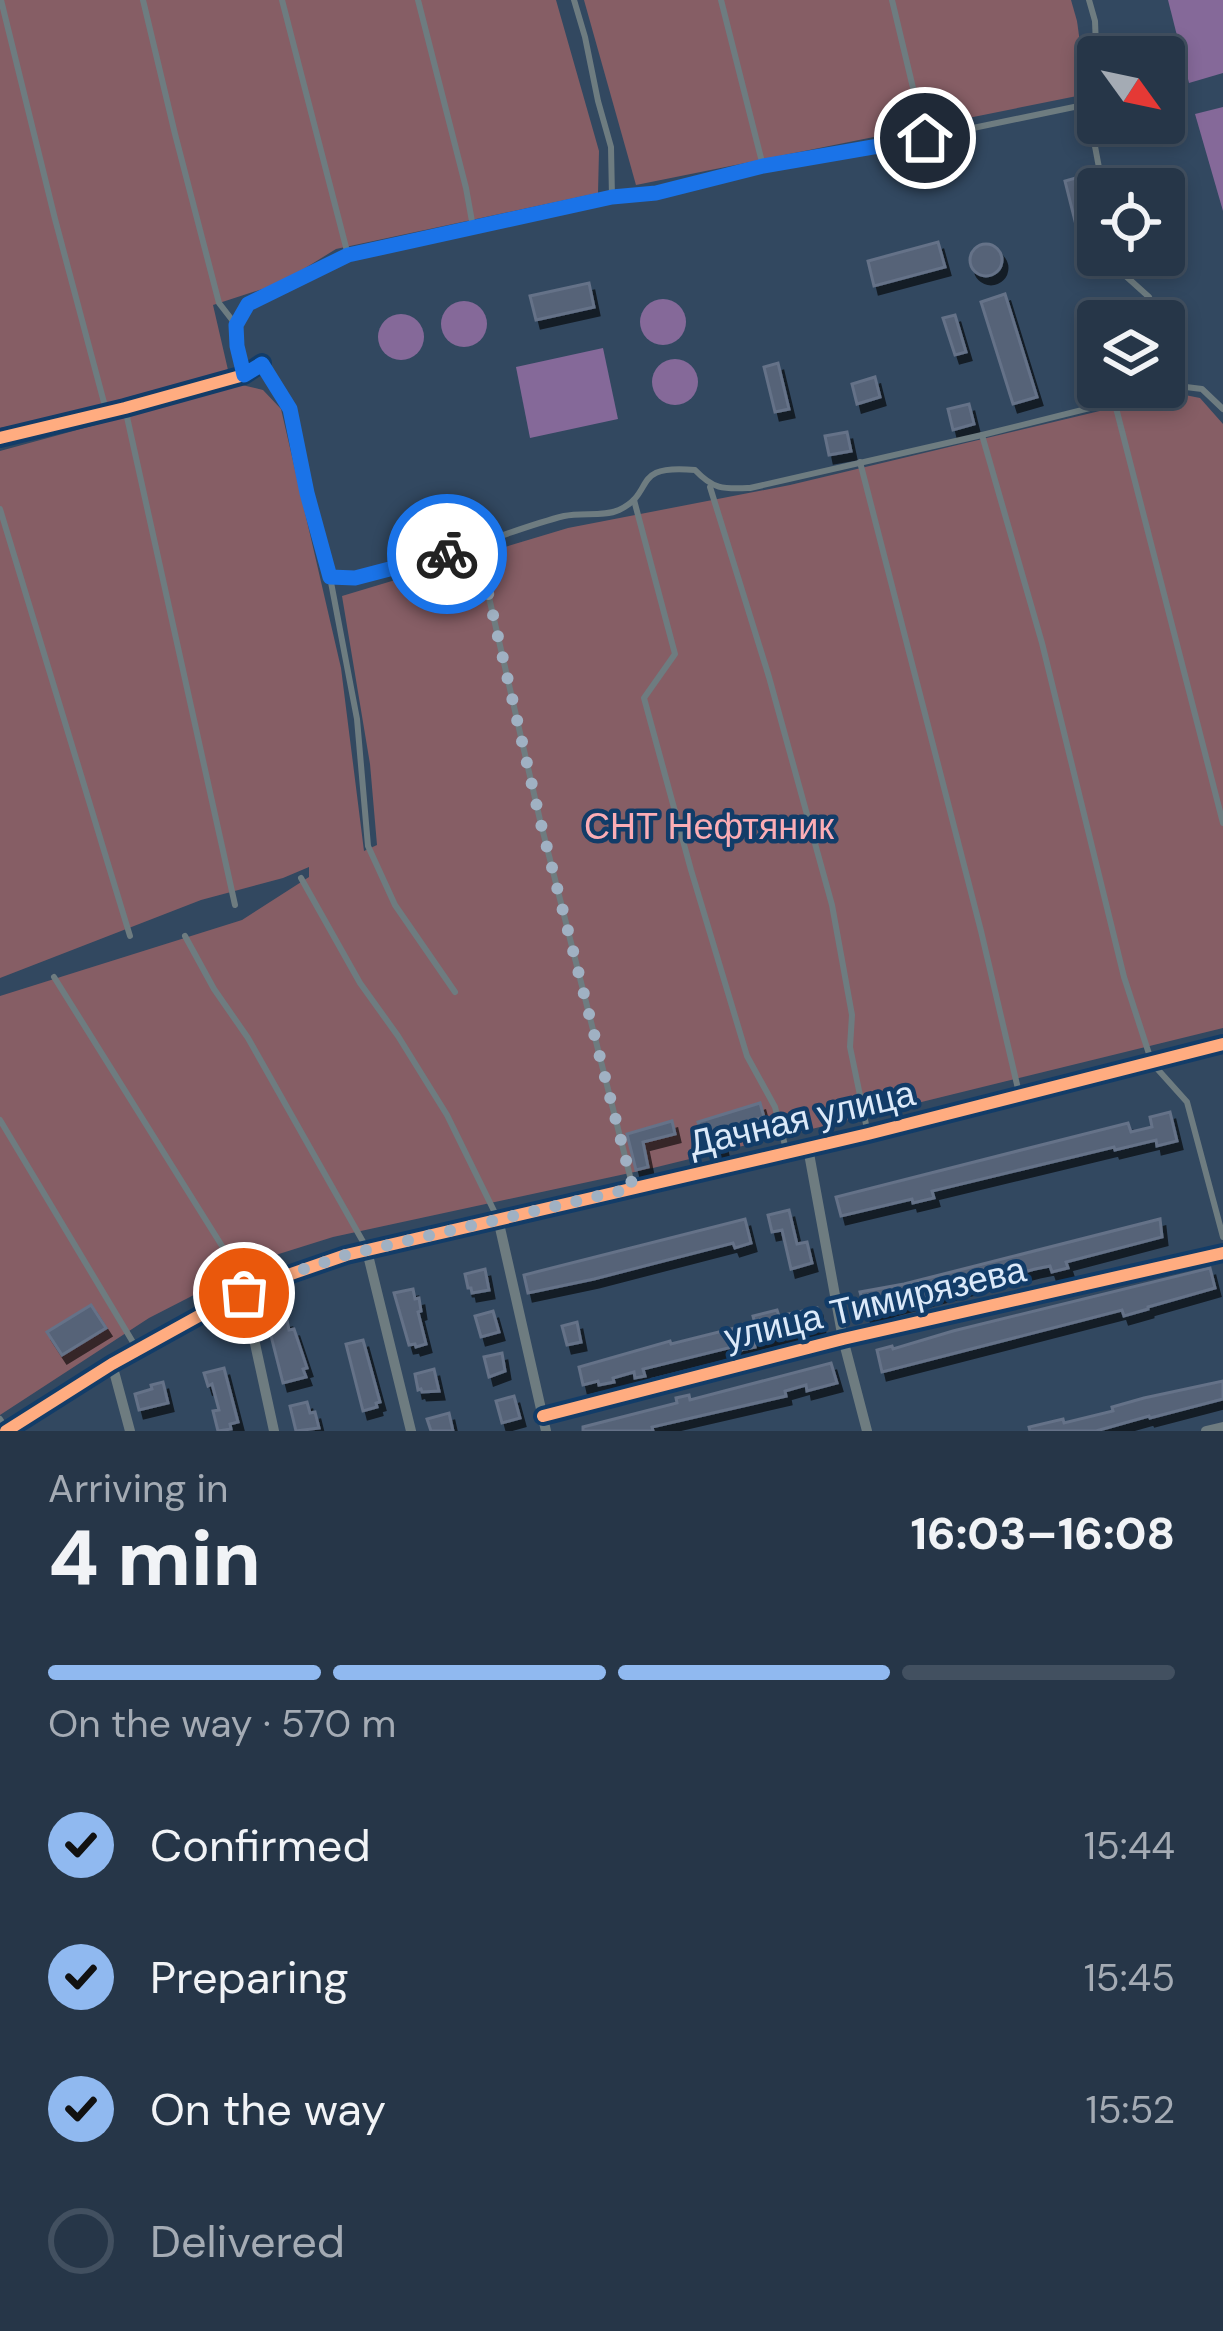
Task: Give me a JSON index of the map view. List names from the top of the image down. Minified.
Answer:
{"streets":{"street":["Дачная улица","улица Тимирязева"]},"parks":["СНТ Нефтяник"],"north":"bottom right","page":{"heading":["4 min","Arriving in","16:03–16:08"],"bar":"On the way · 570 m","list":[["Confirmed","15:44"],["Preparing","15:45"],["On the way","15:52"],"Delivered"]}}
